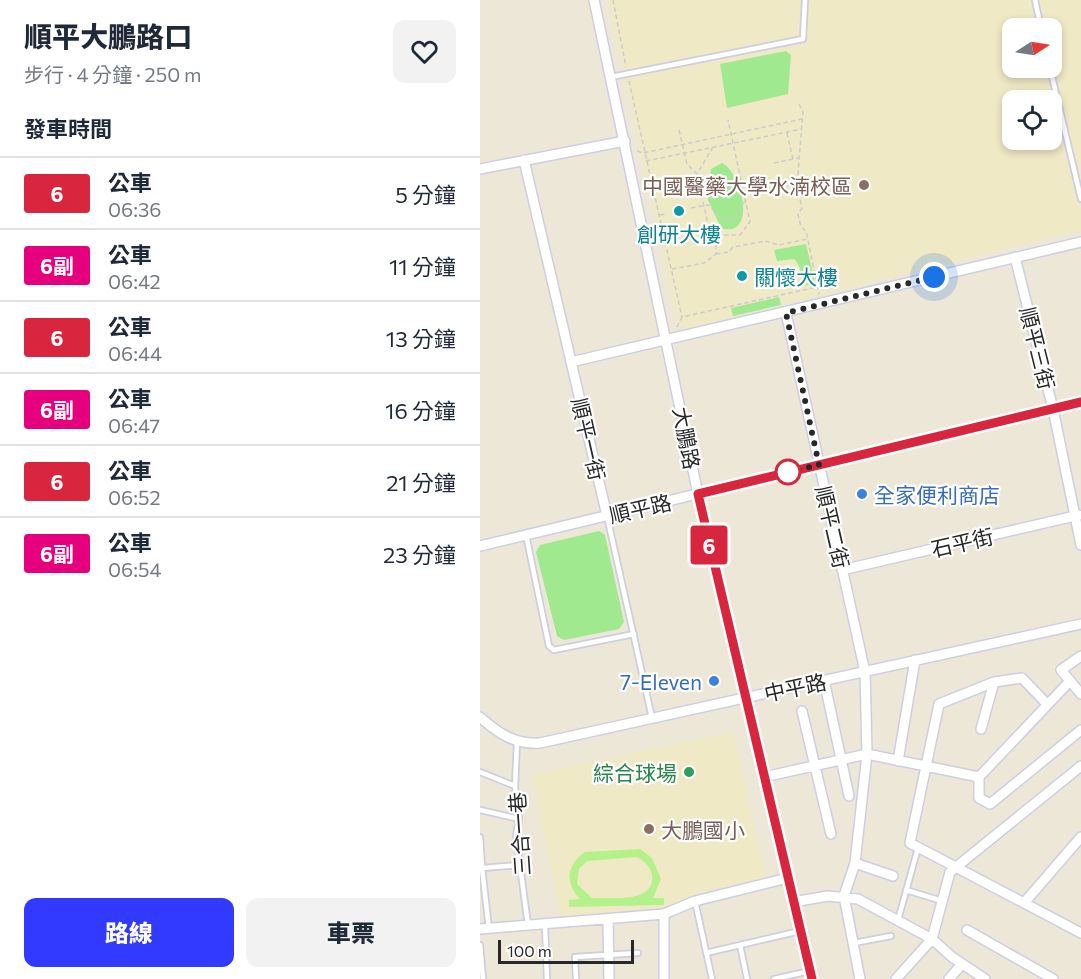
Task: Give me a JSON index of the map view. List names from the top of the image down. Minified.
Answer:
{"streets":{"street":["順平三街","大鵬路","順平一街","順平路","順平二街","石平街","中平路"],"lane":["三合一巷"]},"crossings":[["順平三街","順平路"],["順平三街","石平街"],["大鵬路","順平路"],["大鵬路","中平路"],["順平一街","順平路"],["順平一街","中平路"],["順平路","順平二街"],["順平二街","石平街"],["順平二街","中平路"],["中平路","三合一巷"]],"places":["中國醫藥大學水湳校區","創研大樓","關懷大樓","全家便利商店","7-Eleven","綜合球場","大鵬國小"],"lines":["bus line 6"],"scale_bar":"100 m","north":"right","page":{"heading":[["順平大鵬路口","步行 · 4 分鐘 · 250 m"],"發車時間"],"on_map":"6","list":[{"mark":"6","name":"公車","note":"06:36","value":"5 分鐘"},{"mark":"6副","name":"公車","note":"06:42","value":"11 分鐘"},{"mark":"6","name":"公車","note":"06:44","value":"13 分鐘"},{"mark":"6副","name":"公車","note":"06:47","value":"16 分鐘"},{"mark":"6","name":"公車","note":"06:52","value":"21 分鐘"},{"mark":"6副","name":"公車","note":"06:54","value":"23 分鐘"}],"buttons":["路線","車票"],"scale":"100 m"}}
